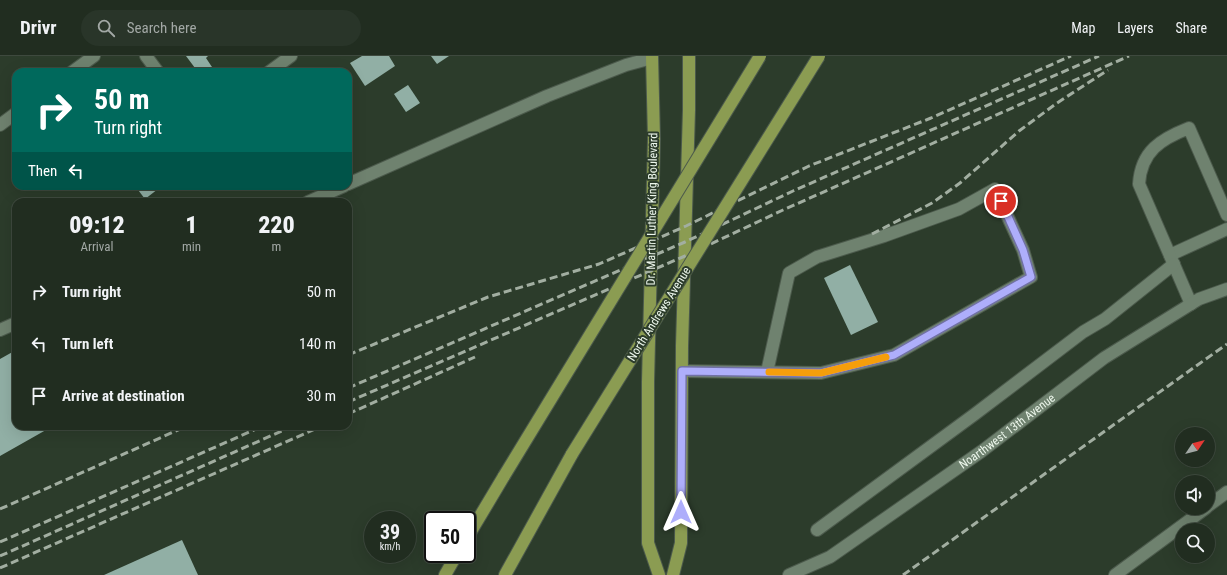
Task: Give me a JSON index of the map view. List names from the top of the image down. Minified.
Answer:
{"streets":{"main road":["Dr. Martin Luther King Boulevard","North Andrews Avenue"],"street":["Noarthwest 13th Avenue"]},"north":"top right","page":{"header":"Drivr","search":"Search here","nav":["Map","Layers","Share"],"turn":["50 m","Turn right"],"then":"Then","eta":["09:12","Arrival","1","min","220","m"],"list":[{"name":"Turn right","value":"50 m"},{"name":"Turn left","value":"140 m"},{"name":"Arrive at destination","value":"30 m"}],"speed":"39 km/h","limit":"50"}}
